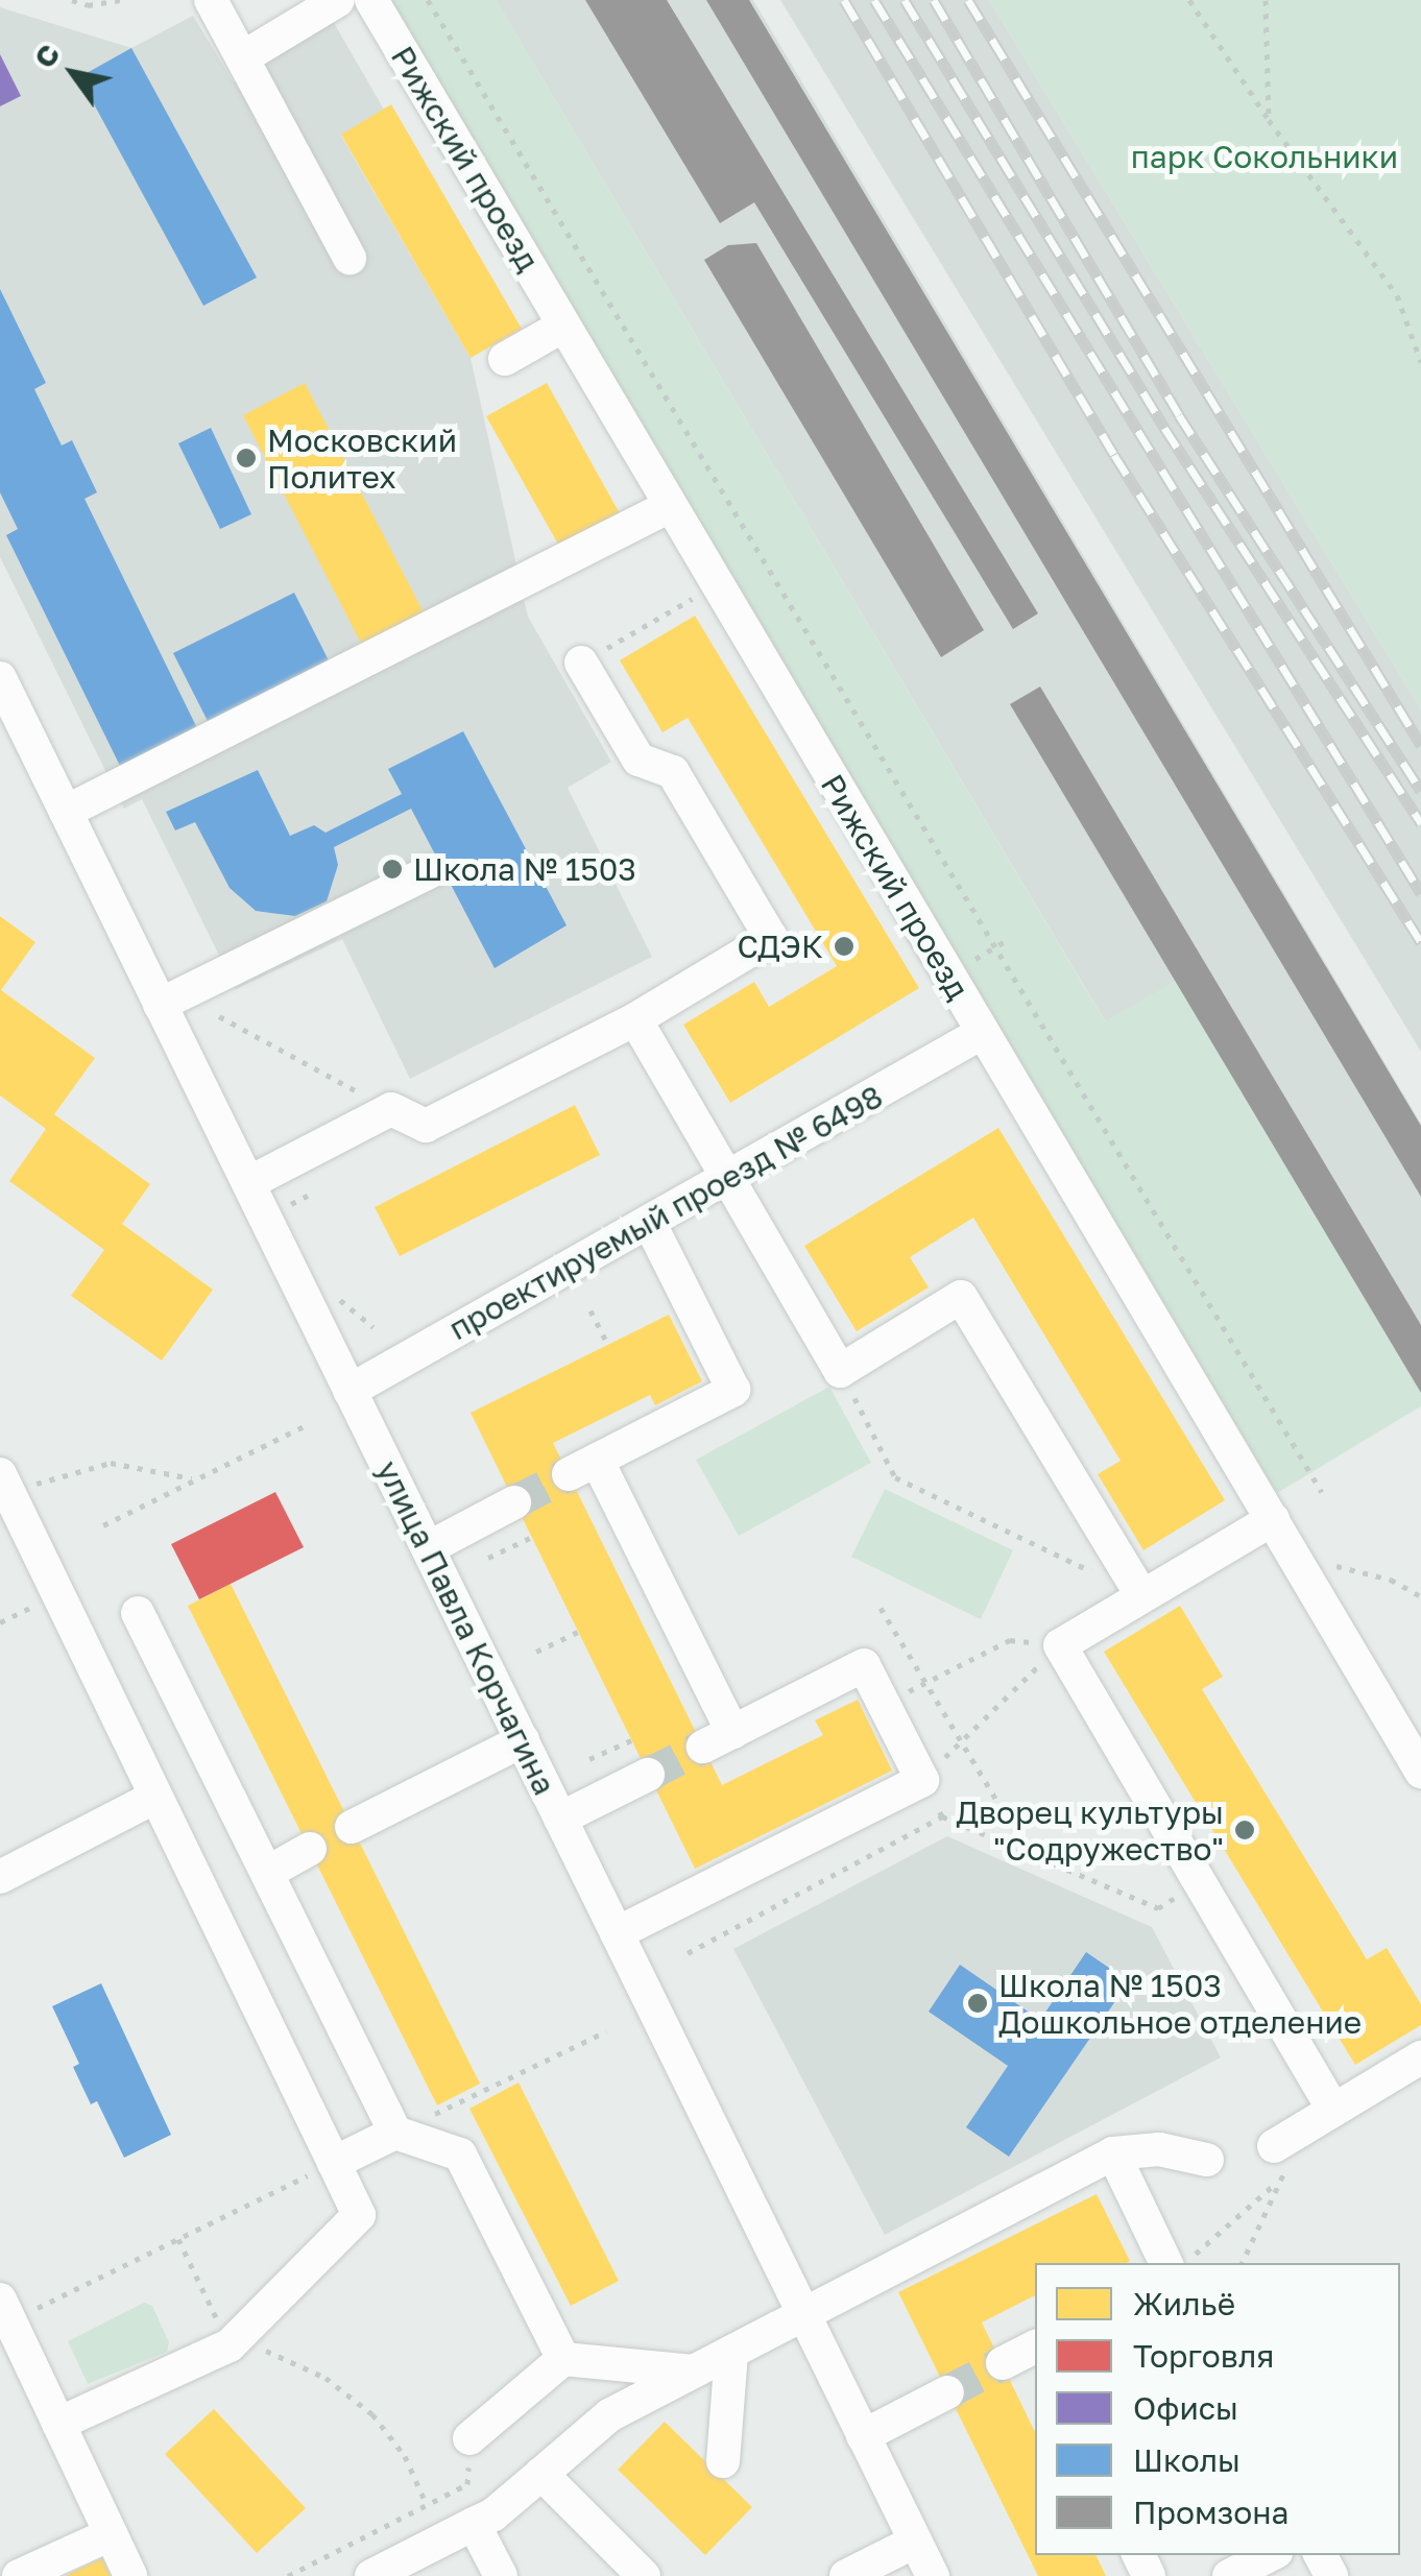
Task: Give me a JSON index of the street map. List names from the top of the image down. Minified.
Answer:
{"streets":{"street":["Рижский проезд","проектируемый проезд № 6498","улица Павла Корчагина"]},"crossings":[["Рижский проезд","проектируемый проезд № 6498"],["проектируемый проезд № 6498","улица Павла Корчагина"]],"parks":["парк Сокольники"],"places":["Московский Политех","Школа № 1503","СДЭК","Дворец культуры \"Содружество\"","Школа № 1503 Дошкольное отделение"],"legend":["Жильё","Торговля","Офисы","Школы","Промзона"],"north":"top left"}
